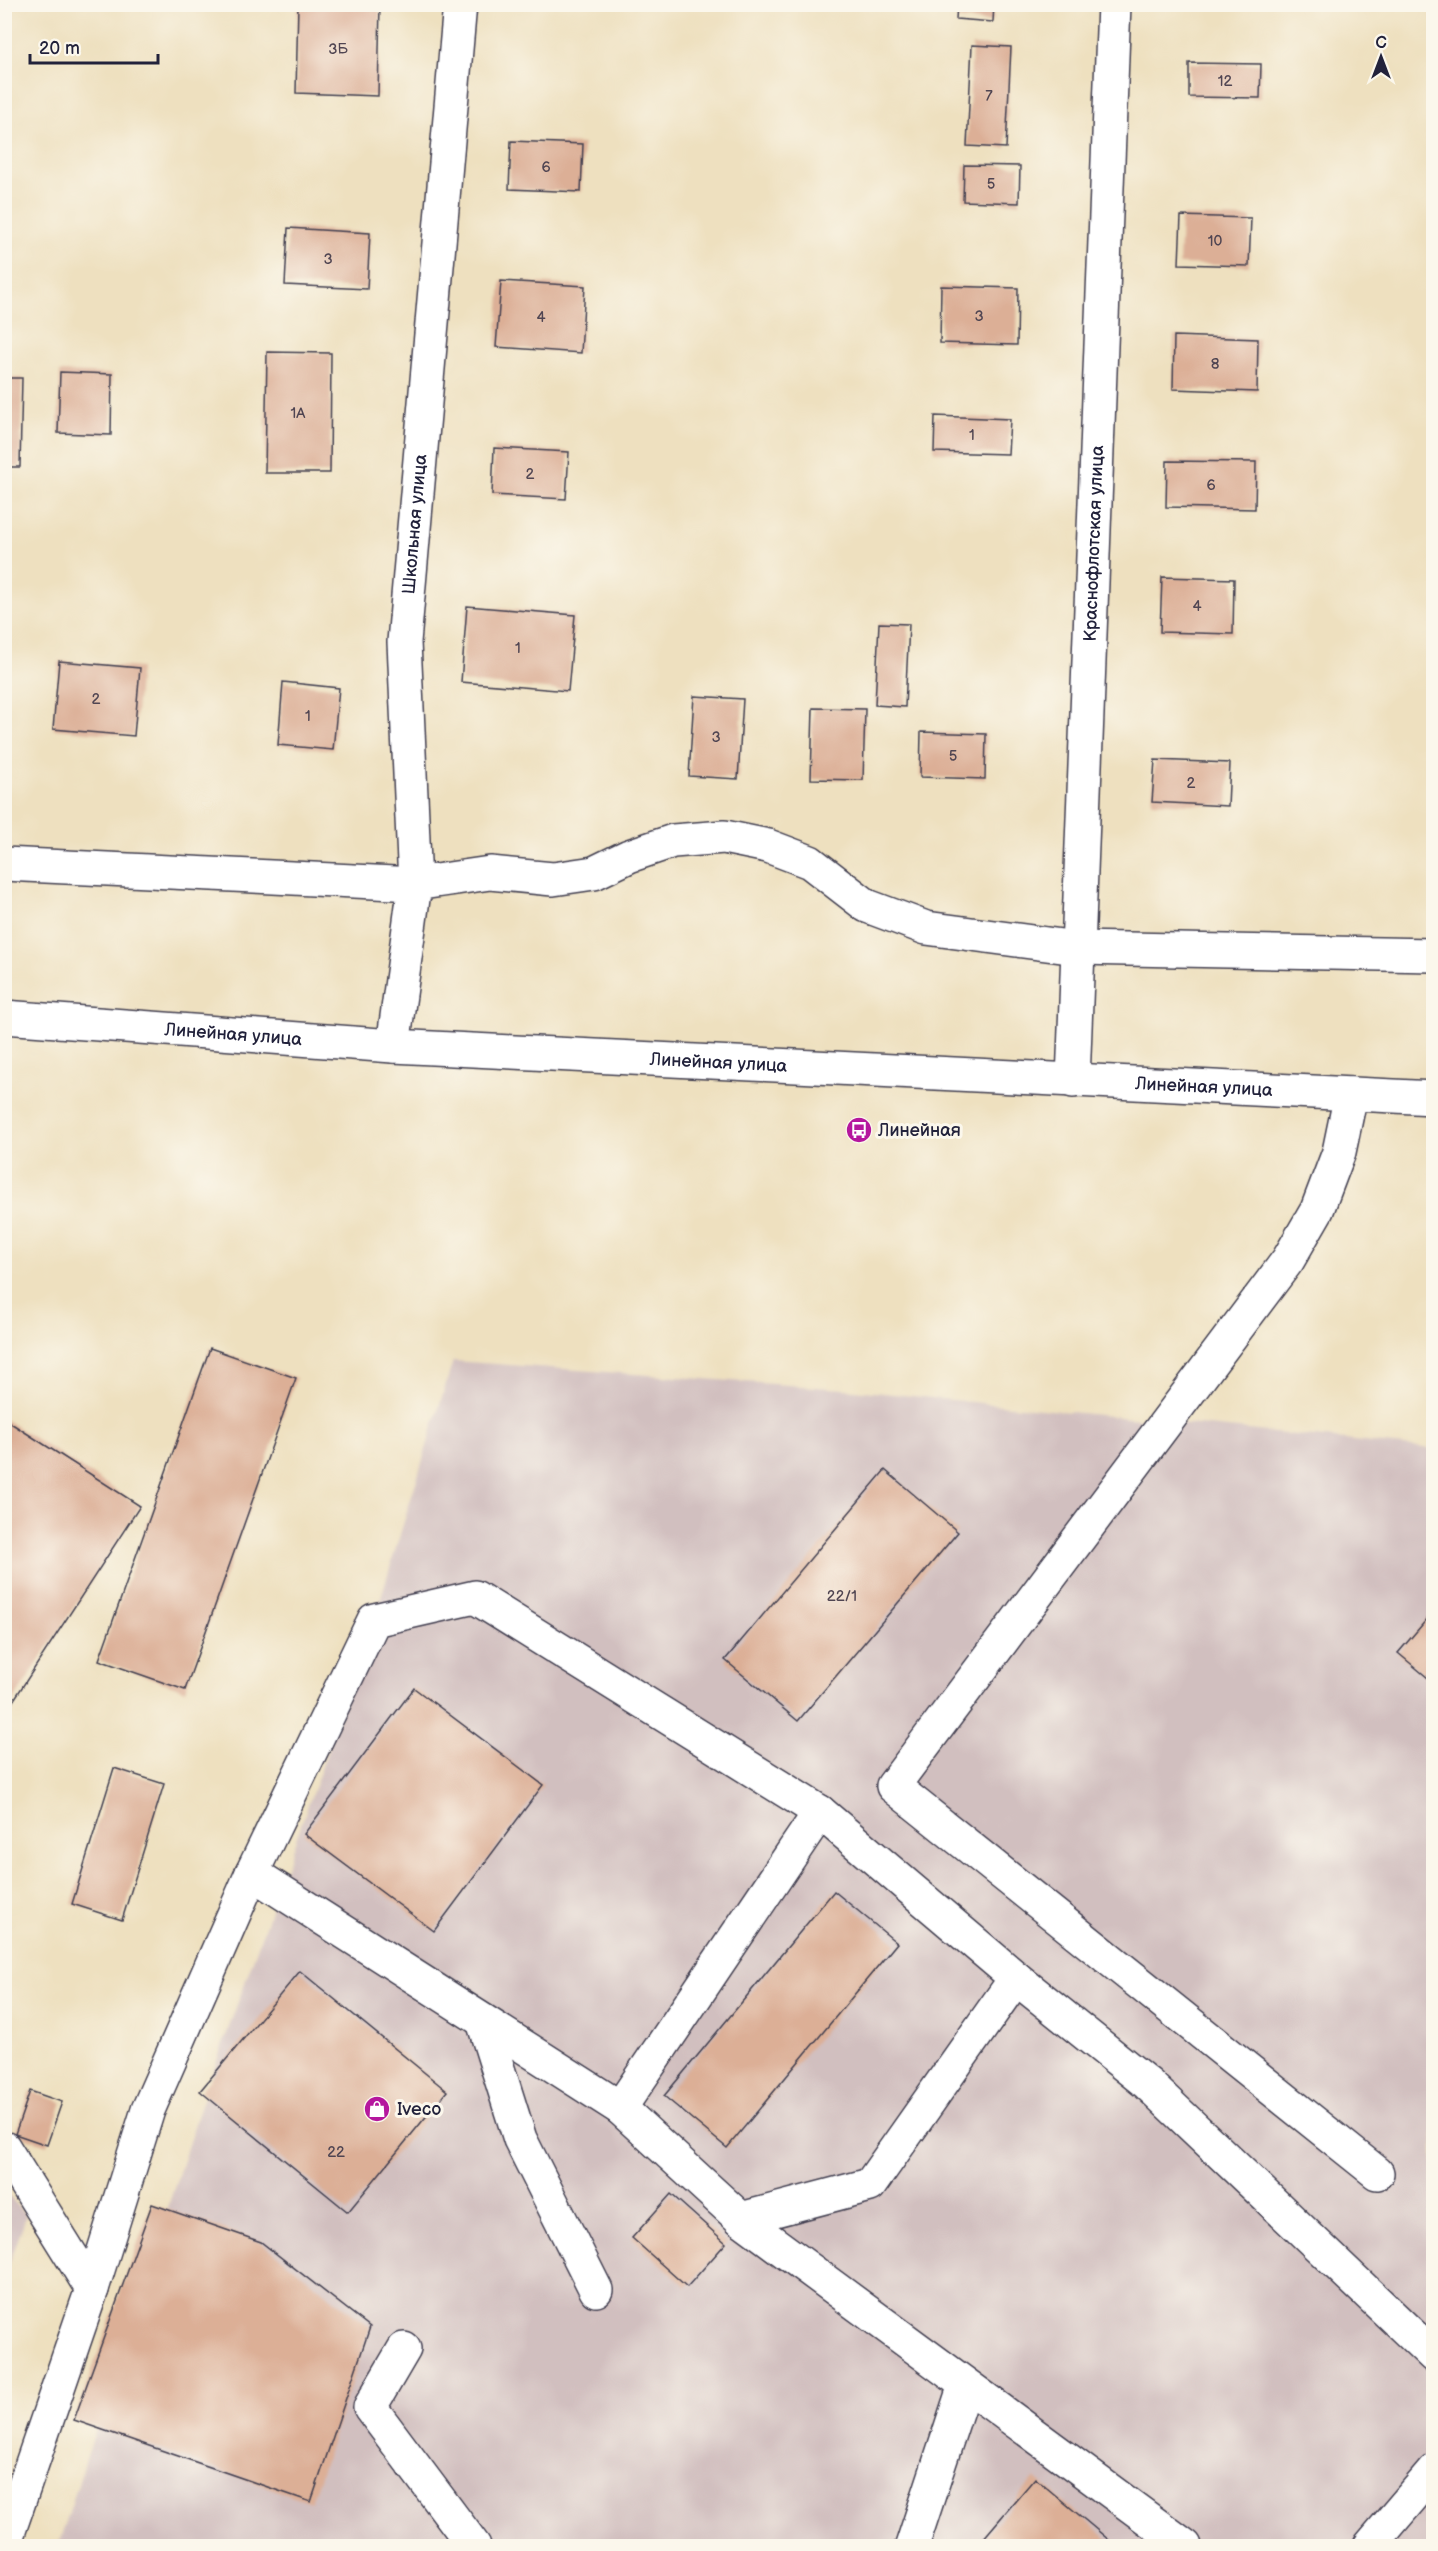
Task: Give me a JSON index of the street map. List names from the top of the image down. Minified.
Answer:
{"streets":{"street":["Школьная улица","Краснофлотская улица","Линейная улица"]},"crossings":[["Школьная улица","Линейная улица"],["Краснофлотская улица","Линейная улица"]],"places":{"bus stop":["Линейная"],"shop":["Iveco"]},"house_numbers":["3Б","12","7","6","5","10","3","3","4","8","1А","1","2","6","4","1","2","1","3","5","2","22/1","22"],"scale_bar":"20 m","north":"top"}
